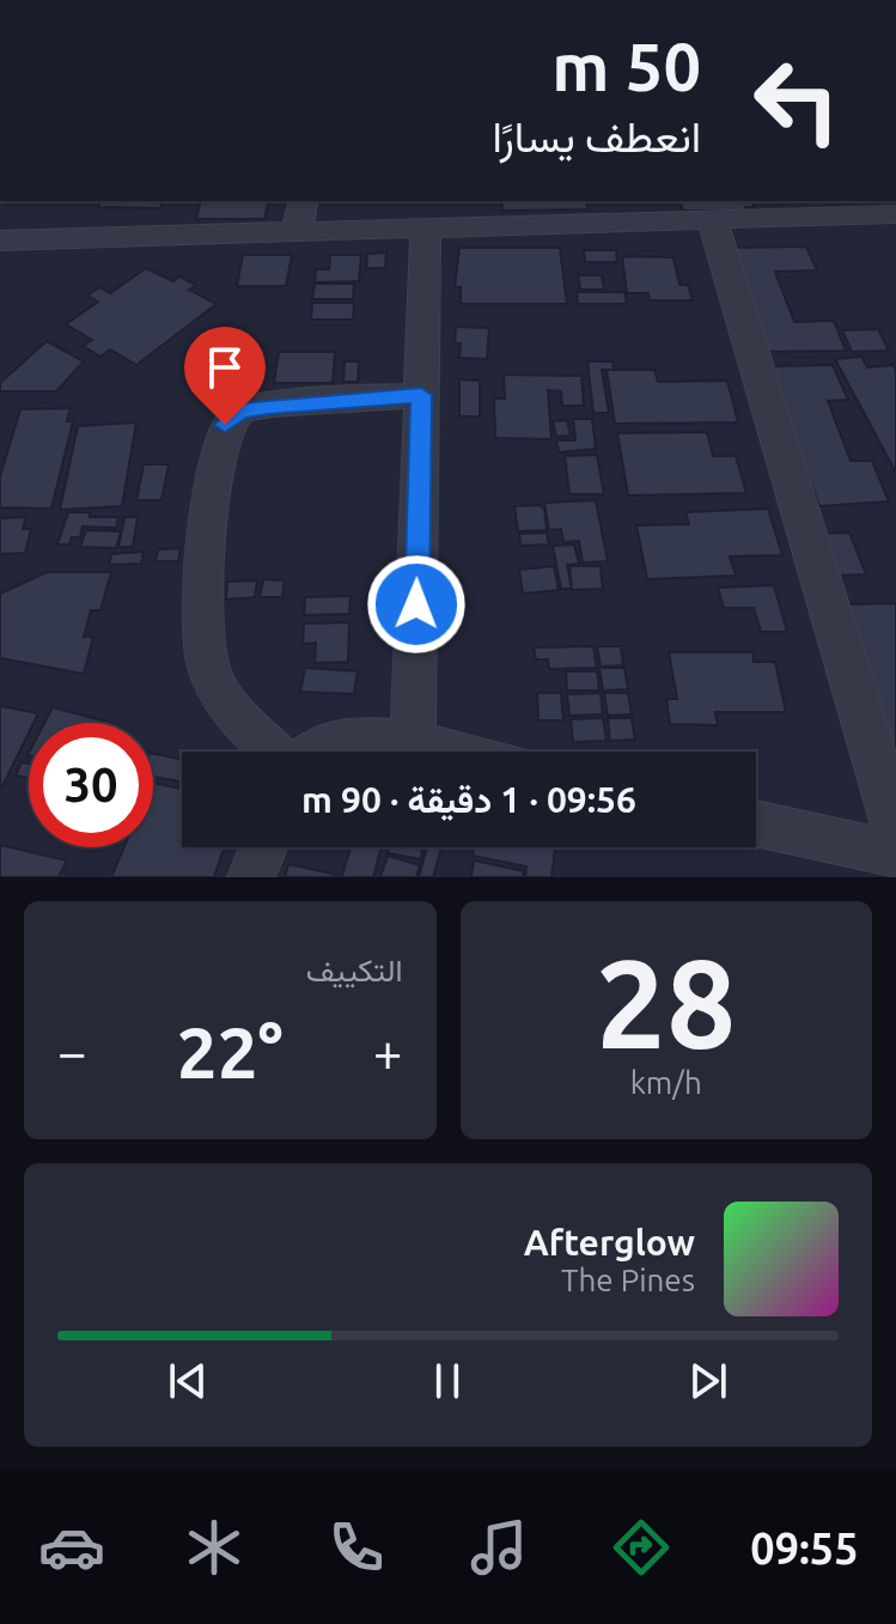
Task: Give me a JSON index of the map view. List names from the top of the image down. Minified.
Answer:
{"page":{"turn":["50 m","انعطف يسارًا"],"limit":"30","trip":"09:56 · 1 دقيقة · 90 m","tile":[["28","km/h"],"التكييف"],"heat":["−","22°","+"],"song":["Afterglow","The Pines"],"tabs":"09:55"}}
